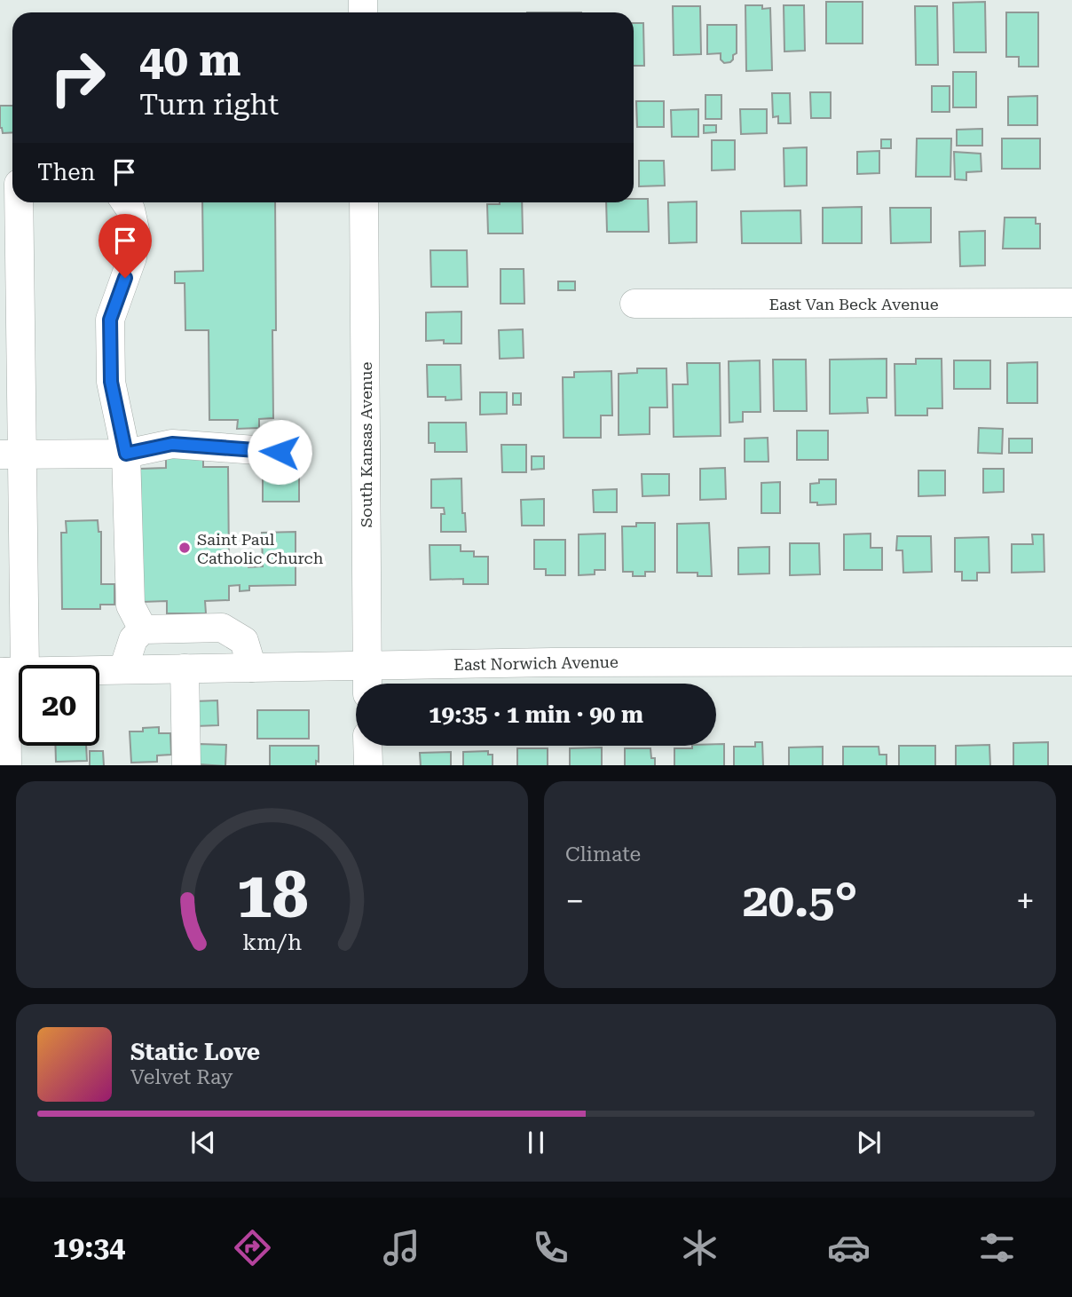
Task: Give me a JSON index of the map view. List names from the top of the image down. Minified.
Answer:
{"streets":{"street":["East Van Beck Avenue","South Kansas Avenue","East Norwich Avenue"]},"crossings":[["South Kansas Avenue","East Norwich Avenue"]],"places":["Saint Paul Catholic Church"],"page":{"turn":["40 m","Turn right"],"then":"Then","limit":"20","trip":"19:35 · 1 min · 90 m","tile":"Climate","heat":["−","20.5°","+"],"song":["Static Love","Velvet Ray"],"tabs":"19:34","gauge":["18","km/h"]}}
